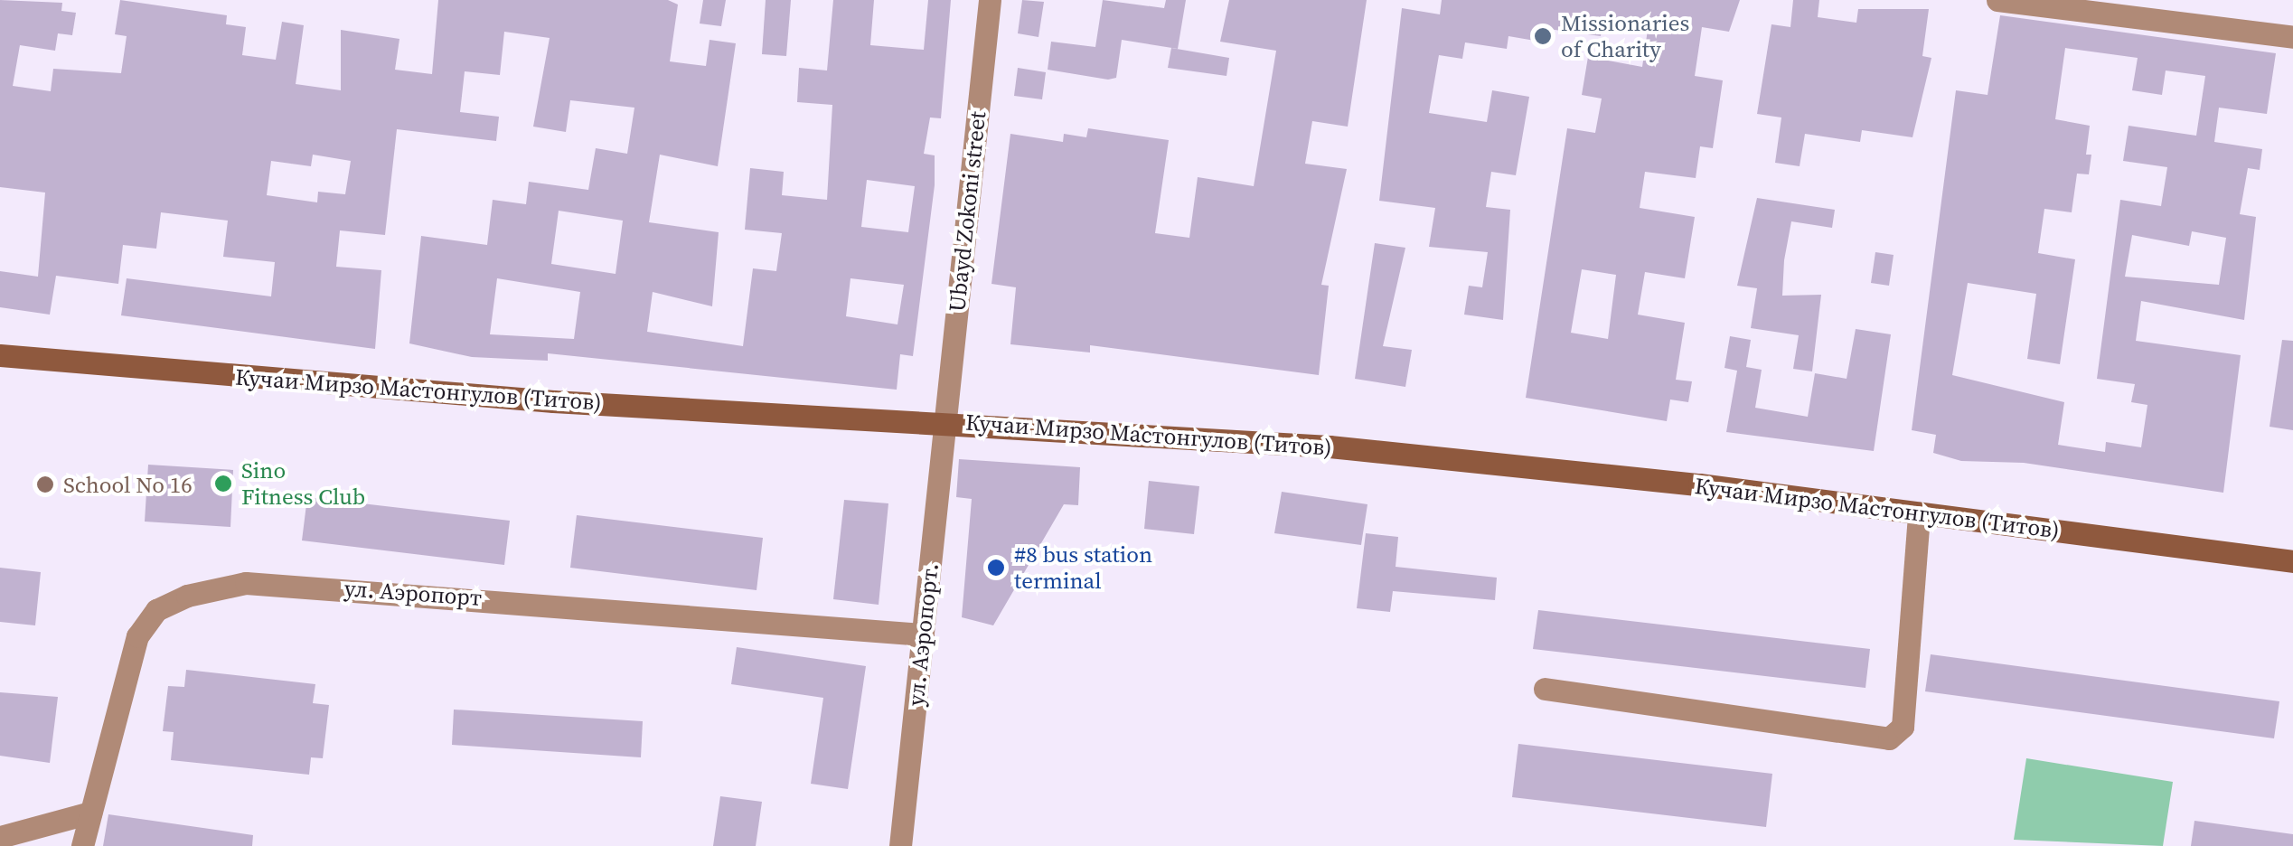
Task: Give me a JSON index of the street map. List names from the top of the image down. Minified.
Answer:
{"streets":{"street":["Ubayd Zokoni street","Кучаи Мирзо Мастонгулов (Титов)","ул. Аэропорт","ул. Аэропорт."]},"crossings":[["Ubayd Zokoni street","Кучаи Мирзо Мастонгулов (Титов)"],["Ubayd Zokoni street","ул. Аэропорт."],["Кучаи Мирзо Мастонгулов (Титов)","ул. Аэропорт."],["ул. Аэропорт","ул. Аэропорт."]],"places":["Missionaries of Charity","Sino Fitness Club","School No 16","#8 bus station terminal"]}
